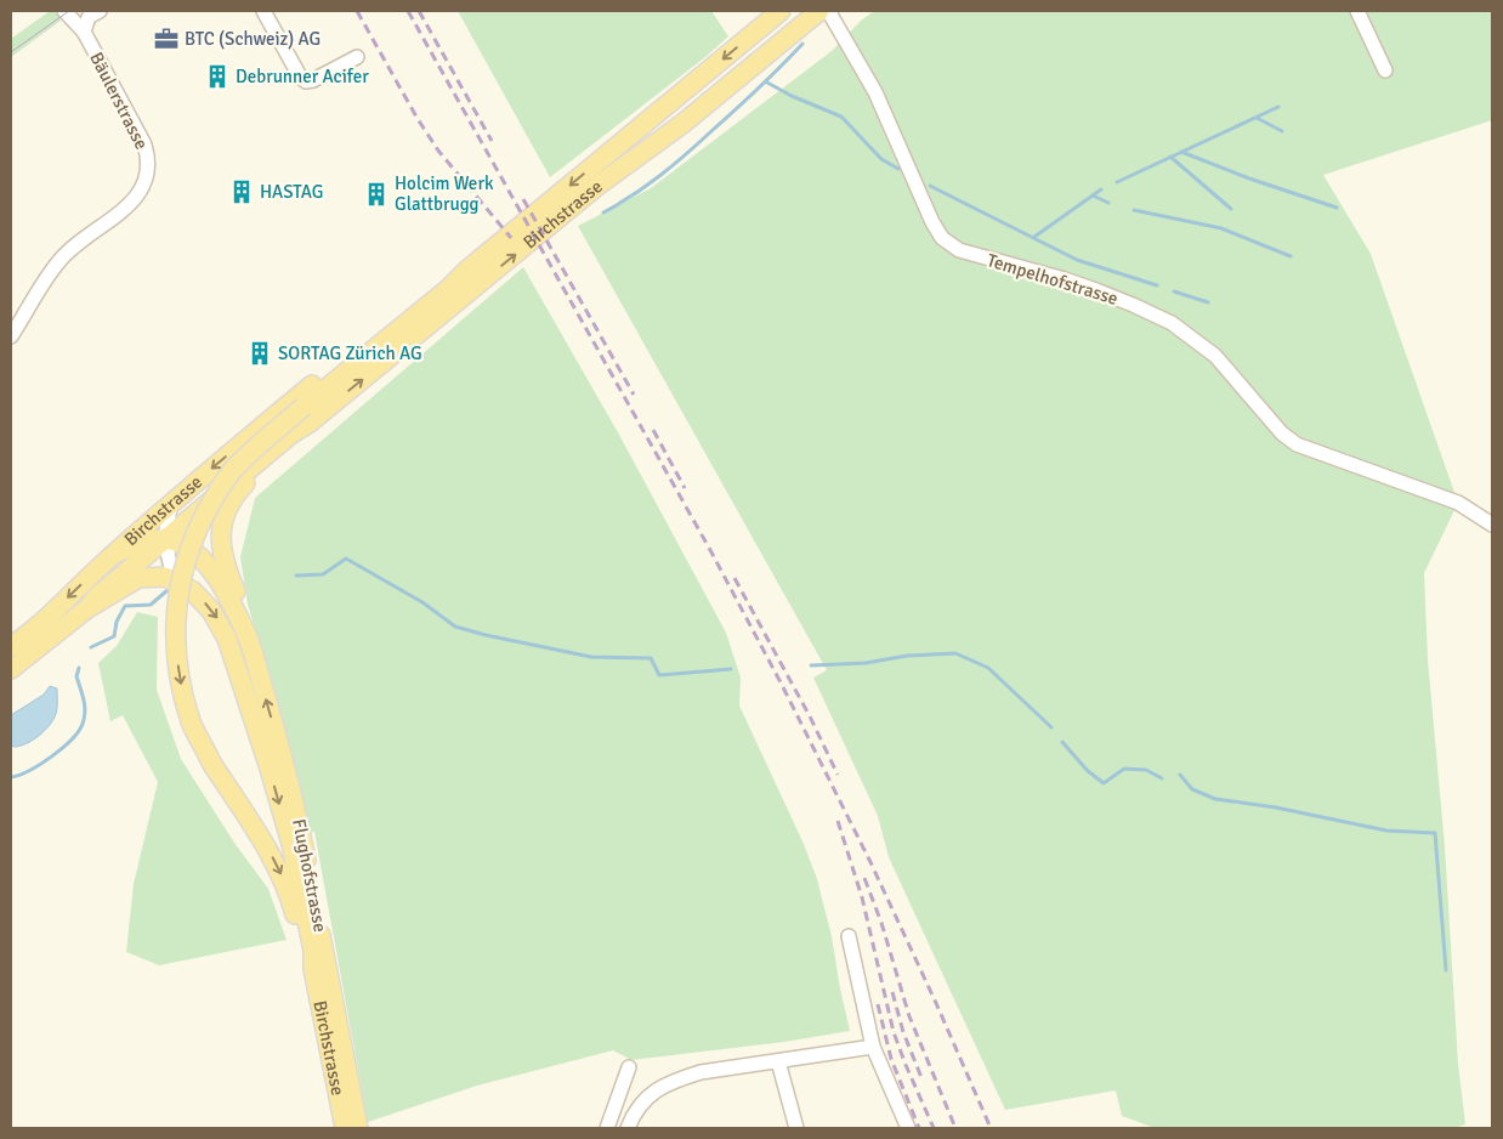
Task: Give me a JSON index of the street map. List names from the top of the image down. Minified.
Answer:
{"streets":{"main road":["Birchstrasse","Flughofstrasse"],"street":["Bäulerstrasse","Tempelhofstrasse"]},"crossings":[["Birchstrasse","Tempelhofstrasse"],["Birchstrasse","Flughofstrasse"]],"one_way":["Flughofstrasse"],"places":{"office":["BTC (Schweiz) AG"],"building":["Debrunner Acifer","HASTAG","Holcim Werk Glattbrugg","SORTAG Zürich AG"]}}
